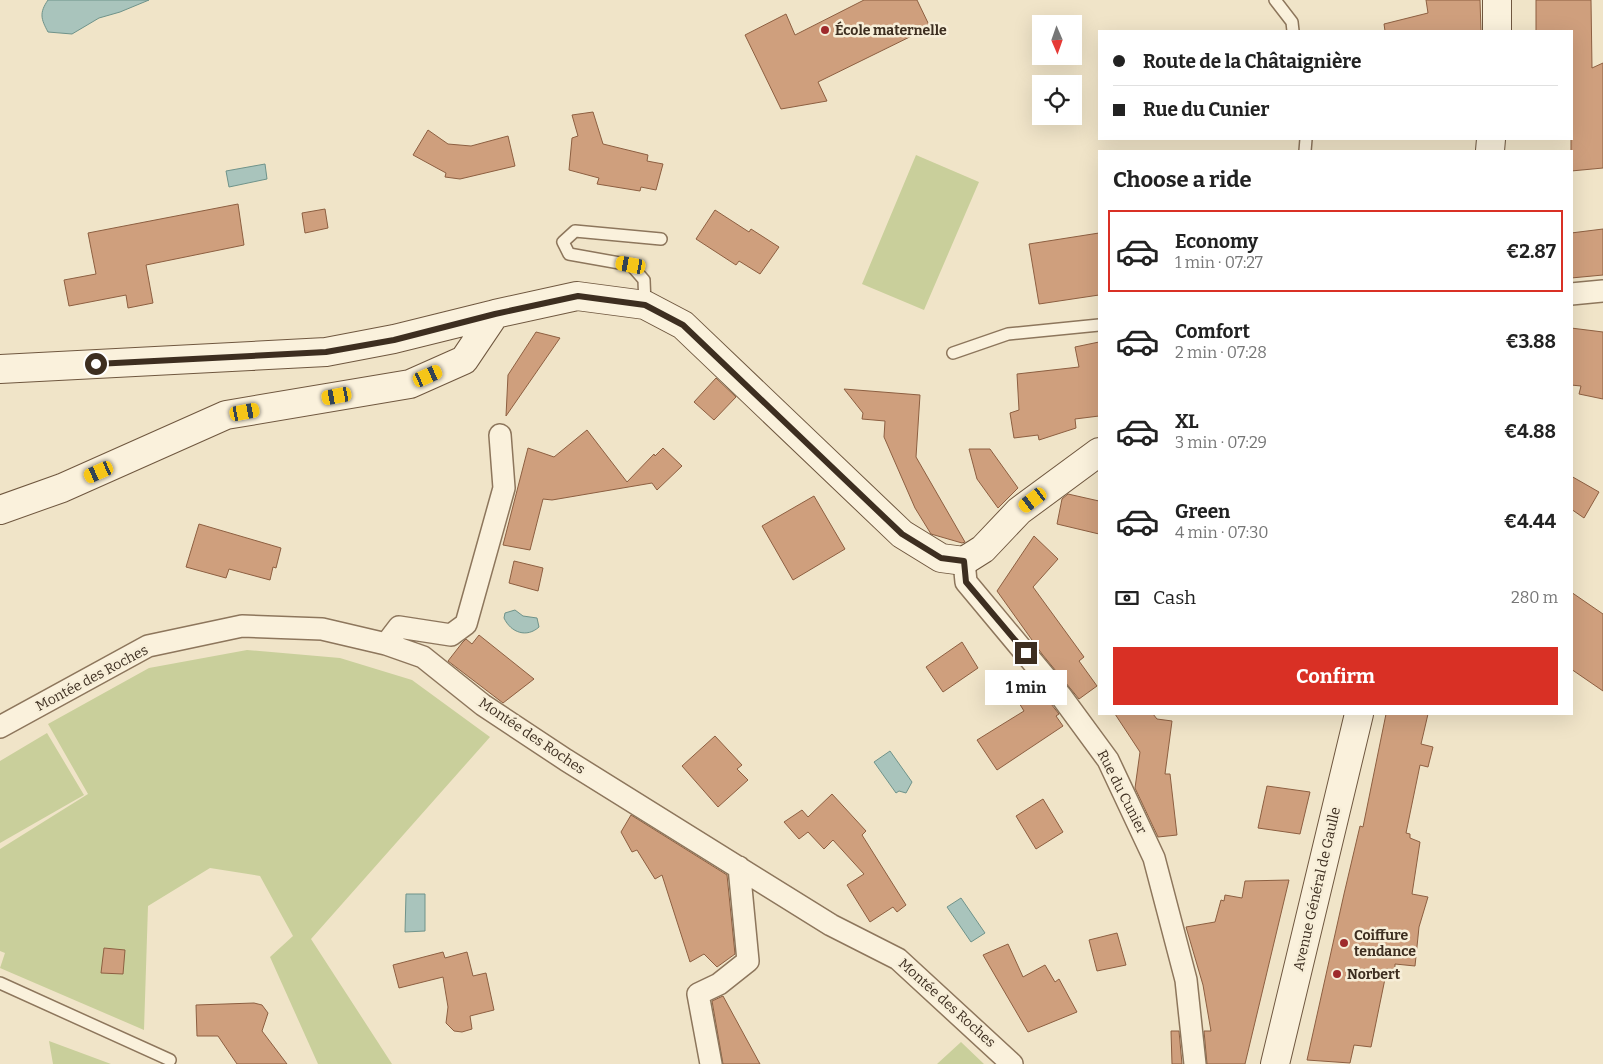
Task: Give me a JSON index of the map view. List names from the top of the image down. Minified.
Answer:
{"streets":{"street":["Montée des Roches","Rue du Cunier","Avenue Général de Gaulle"]},"places":["École maternelle","Coiffure tendance","Norbert"],"north":"bottom","page":{"banner":["Route de la Châtaignière","Rue du Cunier"],"heading":"Choose a ride","list":[{"name":"Economy","note":"1 min · 07:27","value":"€2.87"},{"name":"Comfort","note":"2 min · 07:28","value":"€3.88"},{"name":"XL","note":"3 min · 07:29","value":"€4.88"},{"name":"Green","note":"4 min · 07:30","value":"€4.44"}],"pay":["Cash","280 m"],"buttons":"Confirm","bubble":"1 min"}}
